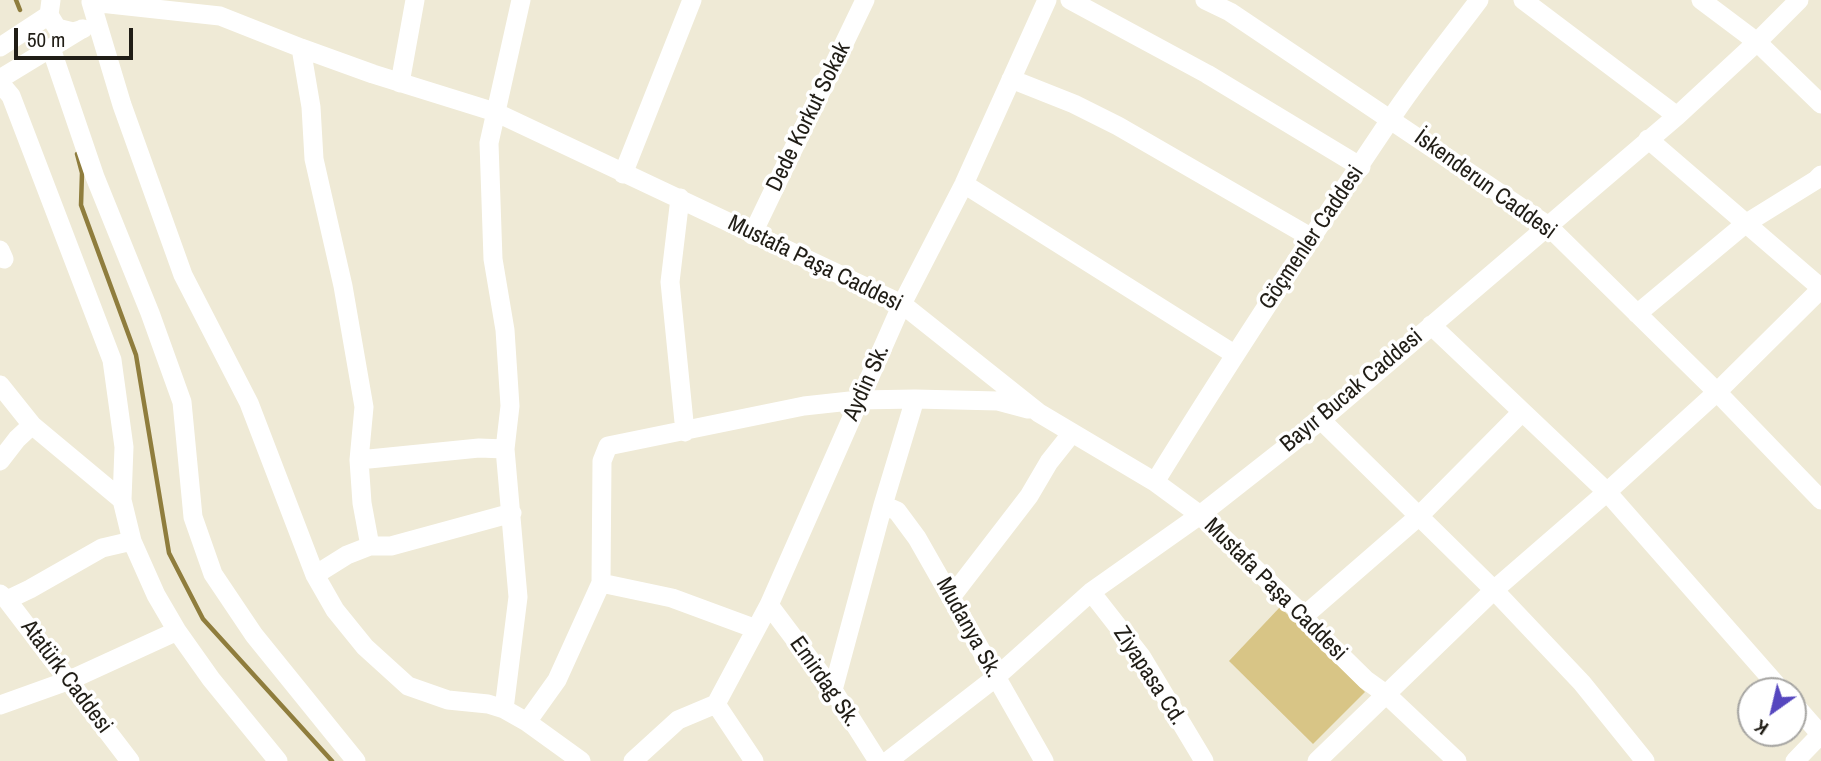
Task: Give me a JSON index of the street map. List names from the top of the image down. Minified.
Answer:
{"streets":{"street":["Dede Korkut Sokak","İskenderun Caddesi","Göçmenler Caddesi","Mustafa Paşa Caddesi","Aydin Sk.","Bayır Bucak Caddesi","Mudanya Sk.","Ziyapasa Cd.","Atatürk Caddesi","Emirdag Sk."]},"crossings":[["Dede Korkut Sokak","Mustafa Paşa Caddesi"],["İskenderun Caddesi","Göçmenler Caddesi"],["İskenderun Caddesi","Bayır Bucak Caddesi"],["Göçmenler Caddesi","Mustafa Paşa Caddesi"],["Mustafa Paşa Caddesi","Aydin Sk."],["Mustafa Paşa Caddesi","Bayır Bucak Caddesi"],["Aydin Sk.","Emirdag Sk."],["Bayır Bucak Caddesi","Mudanya Sk."],["Bayır Bucak Caddesi","Ziyapasa Cd."]],"scale_bar":"50 m","north":"bottom left"}
